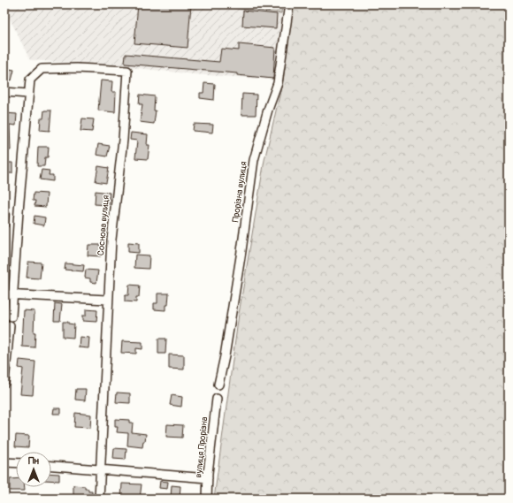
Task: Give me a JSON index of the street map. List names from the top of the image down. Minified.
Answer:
{"streets":{"street":["Прорізна вулиця","Соснова вулиця","вулиця Прорізна"]},"north":"top"}
